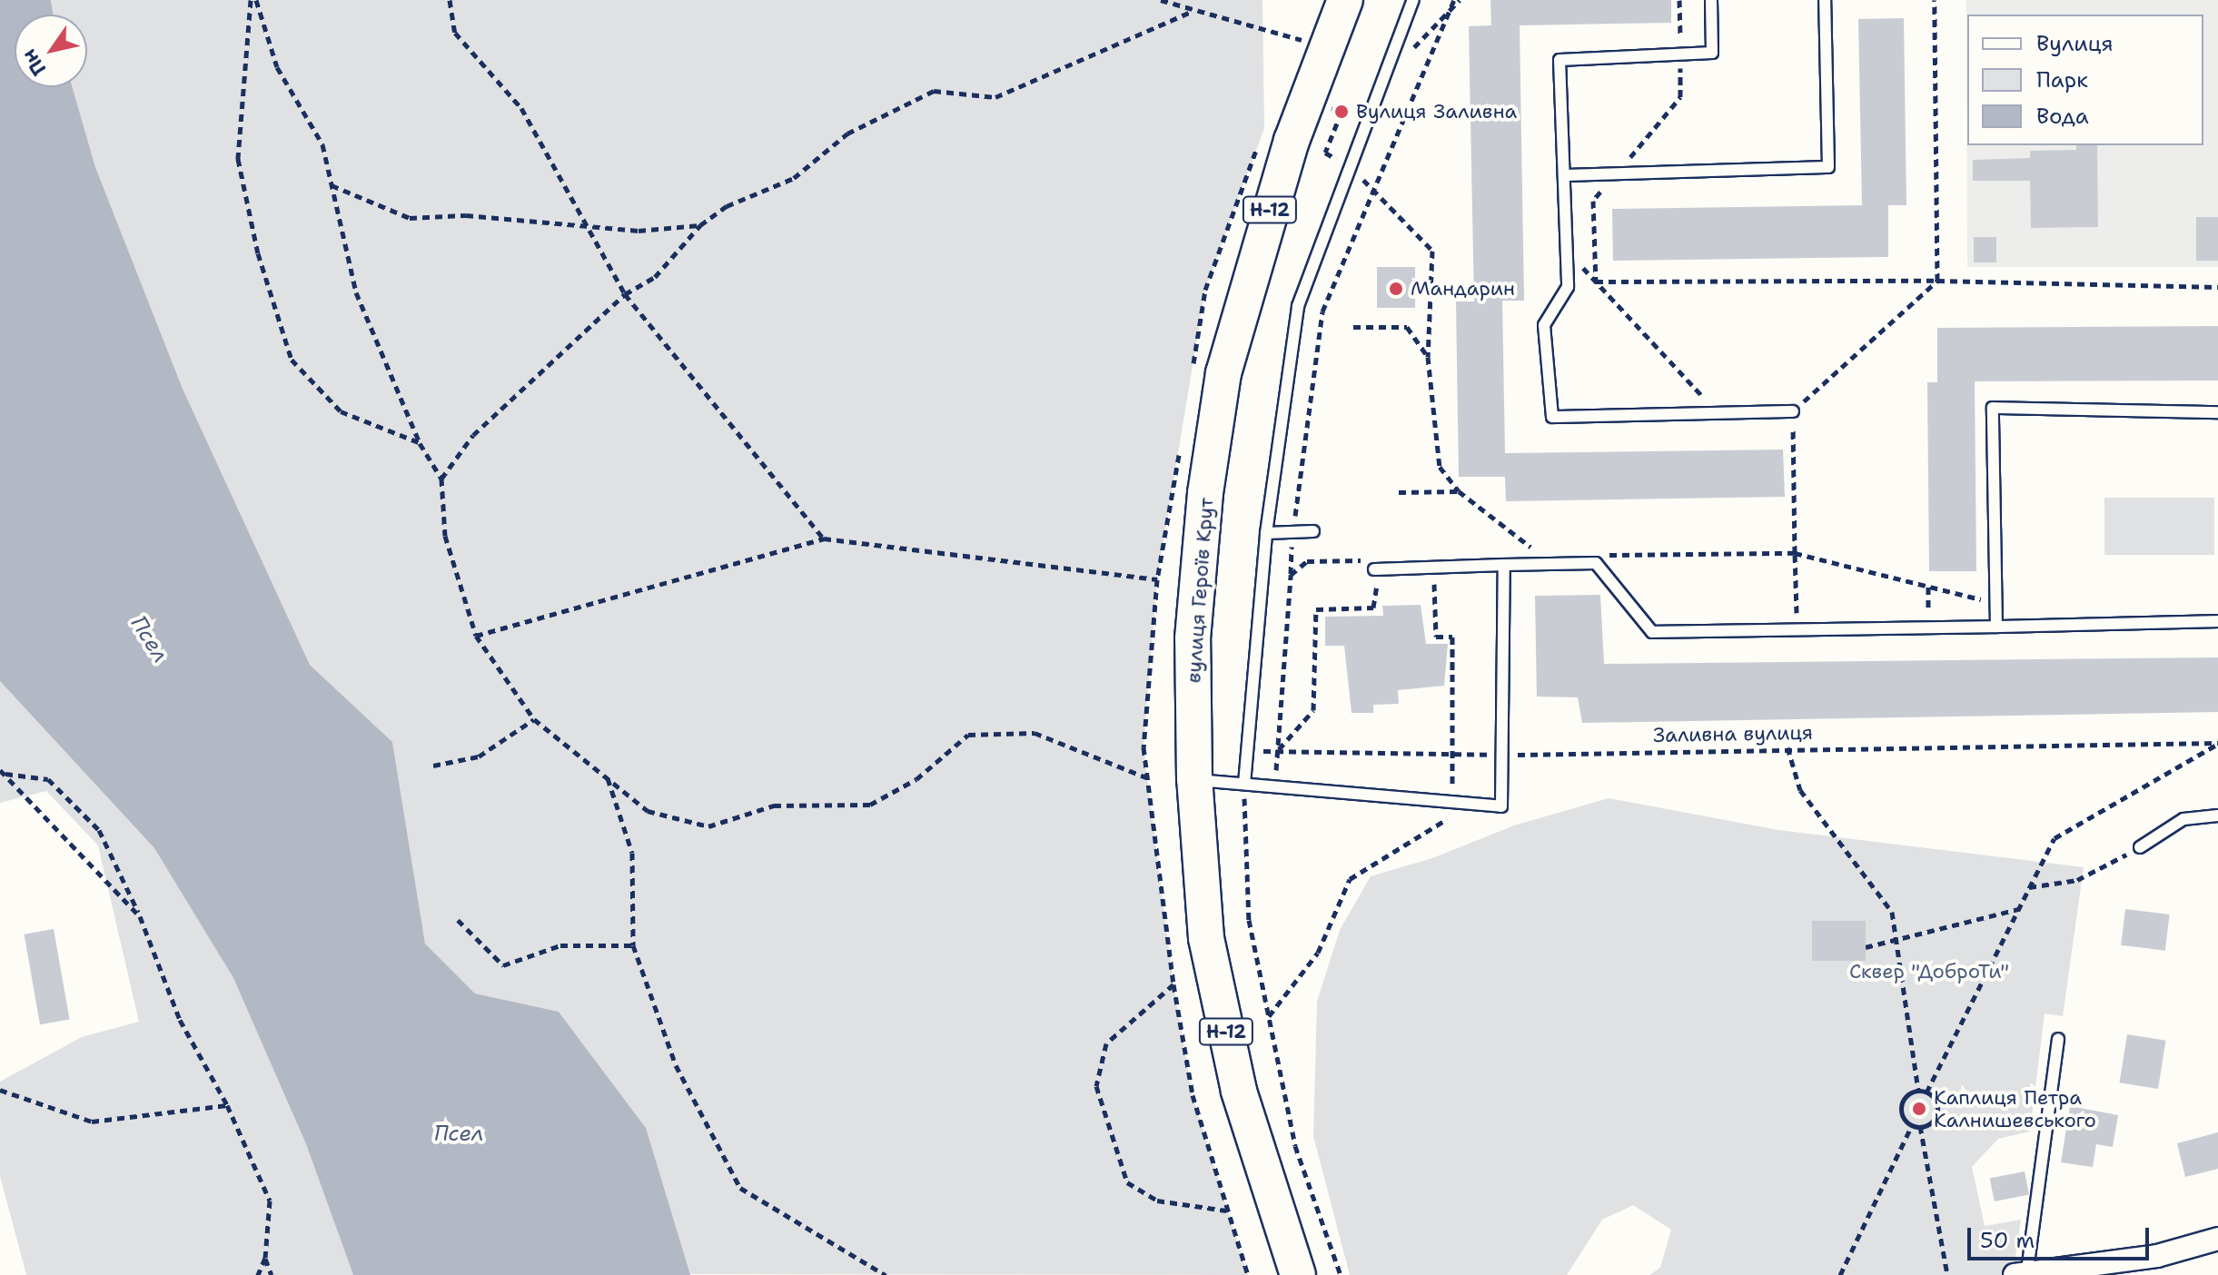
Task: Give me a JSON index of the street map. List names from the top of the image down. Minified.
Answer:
{"streets":{"main road":["Н-12","вулиця Героїв Крут"],"path":["Заливна вулиця"]},"water":["Псел"],"parks":["Сквер \"ДоброТи\""],"places":["Вулиця Заливна","Мандарин","Каплиця Петра Калнишевського"],"legend":["Вулиця","Парк","Вода"],"scale_bar":"50 m","north":"bottom left"}
